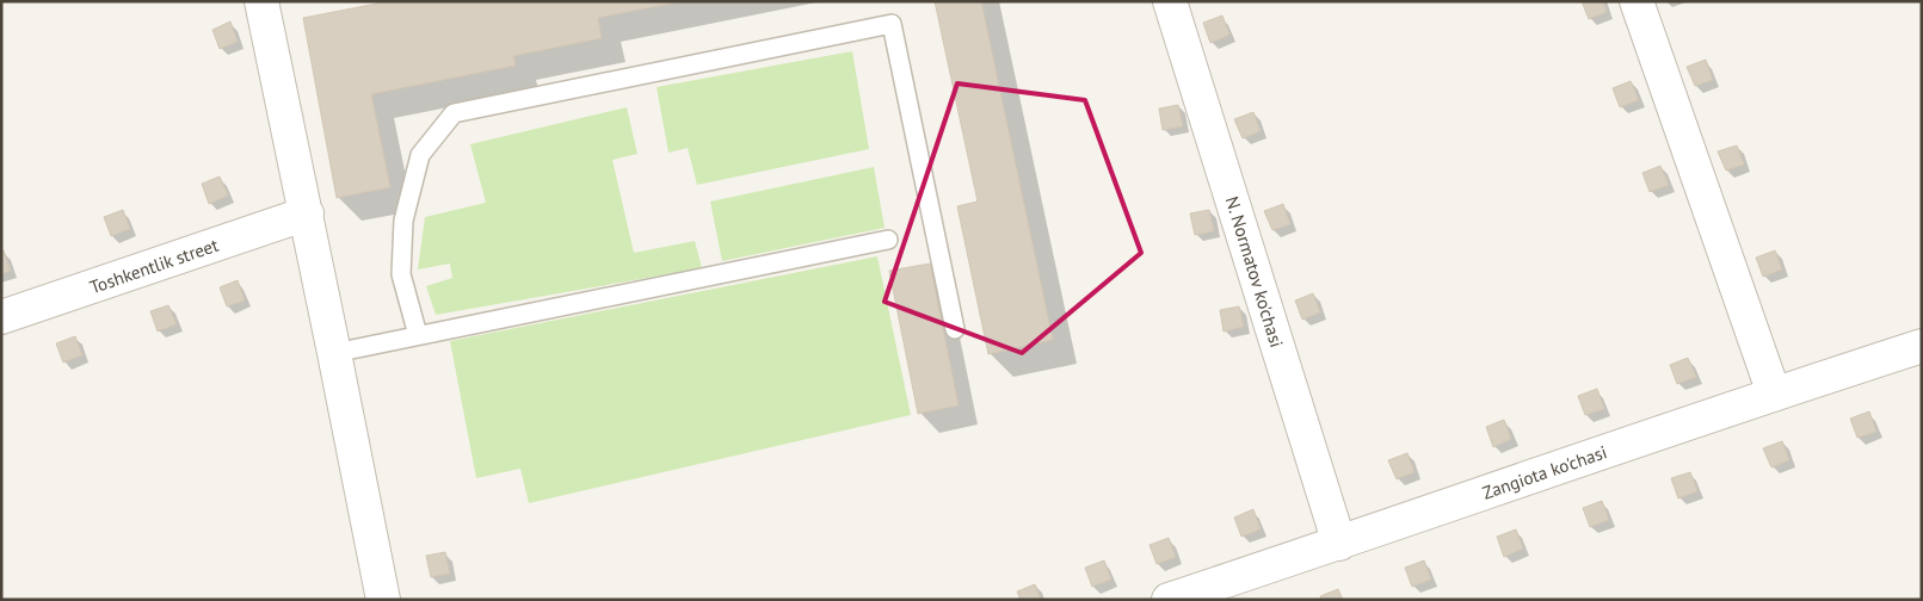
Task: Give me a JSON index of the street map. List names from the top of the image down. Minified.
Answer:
{"streets":{"street":["Toshkentlik street","N. Normatov ko'chasi","Zangiota ko'chasi"]},"crossings":[["N. Normatov ko'chasi","Zangiota ko'chasi"]]}
